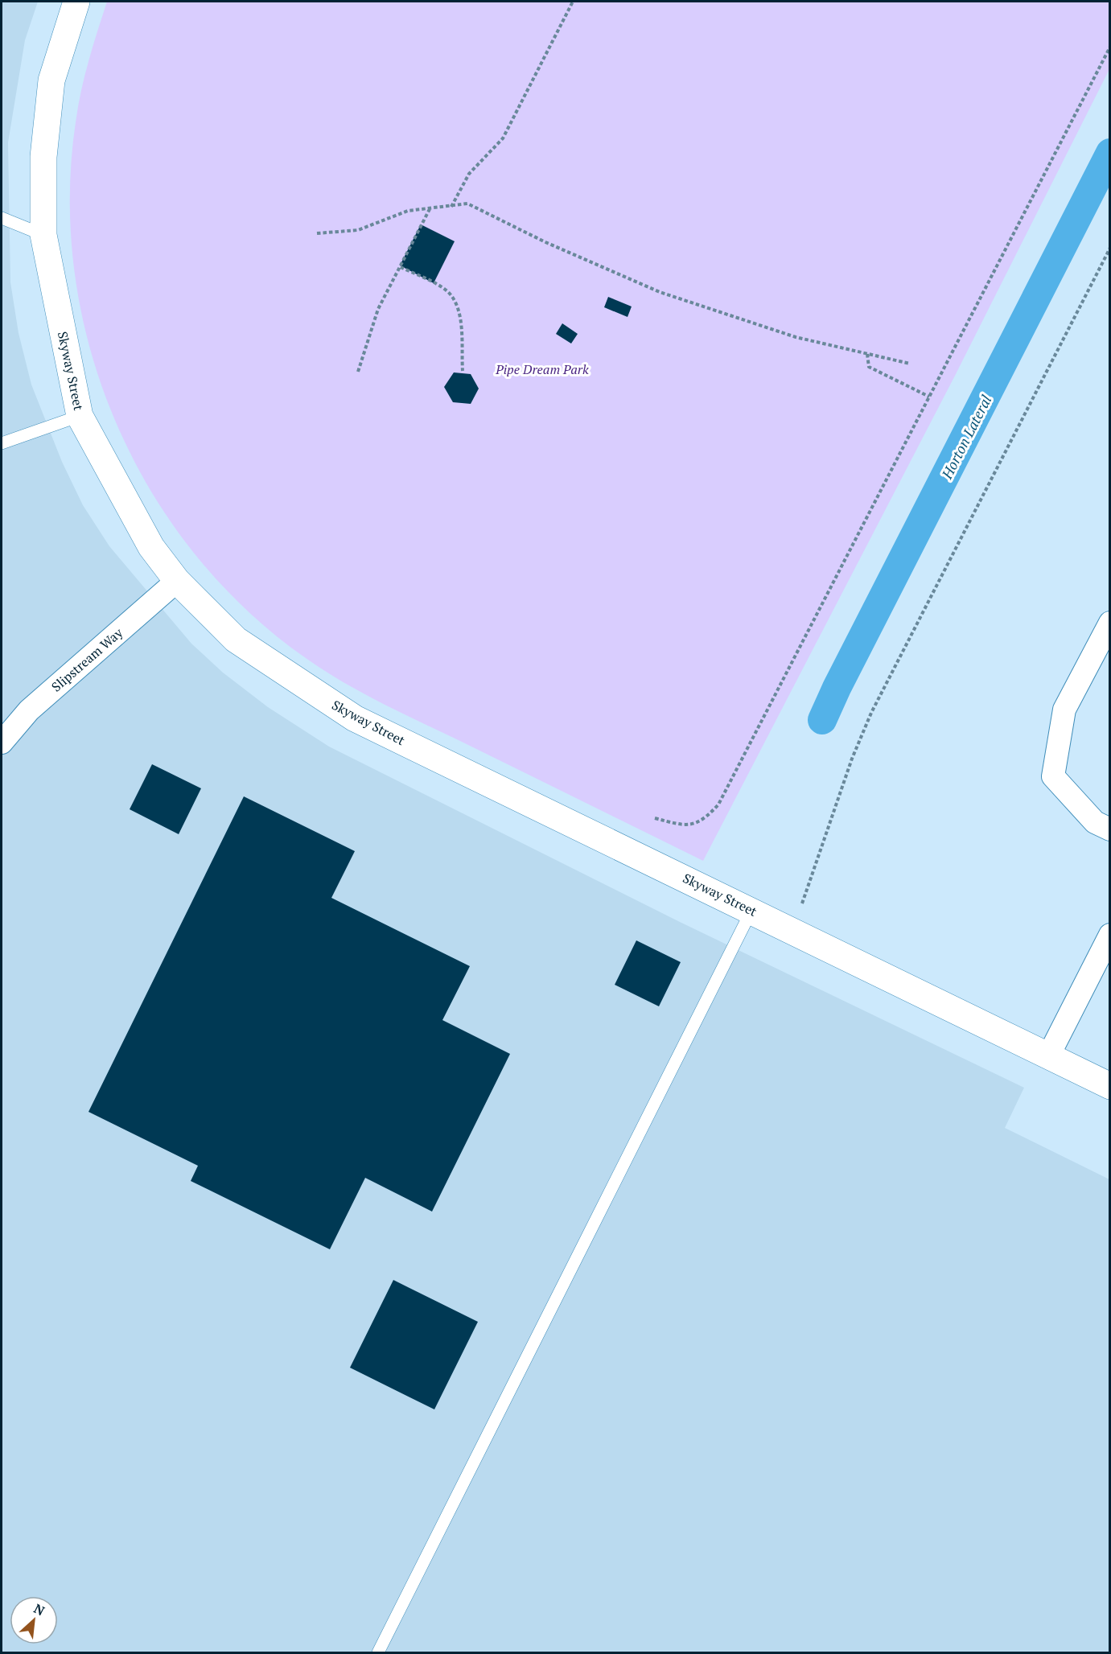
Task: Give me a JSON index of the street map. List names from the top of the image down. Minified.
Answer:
{"streets":{"street":["Skyway Street","Slipstream Way"]},"crossings":[["Skyway Street","Slipstream Way"]],"water":["Horton Lateral"],"parks":["Pipe Dream Park"],"north":"top right"}
